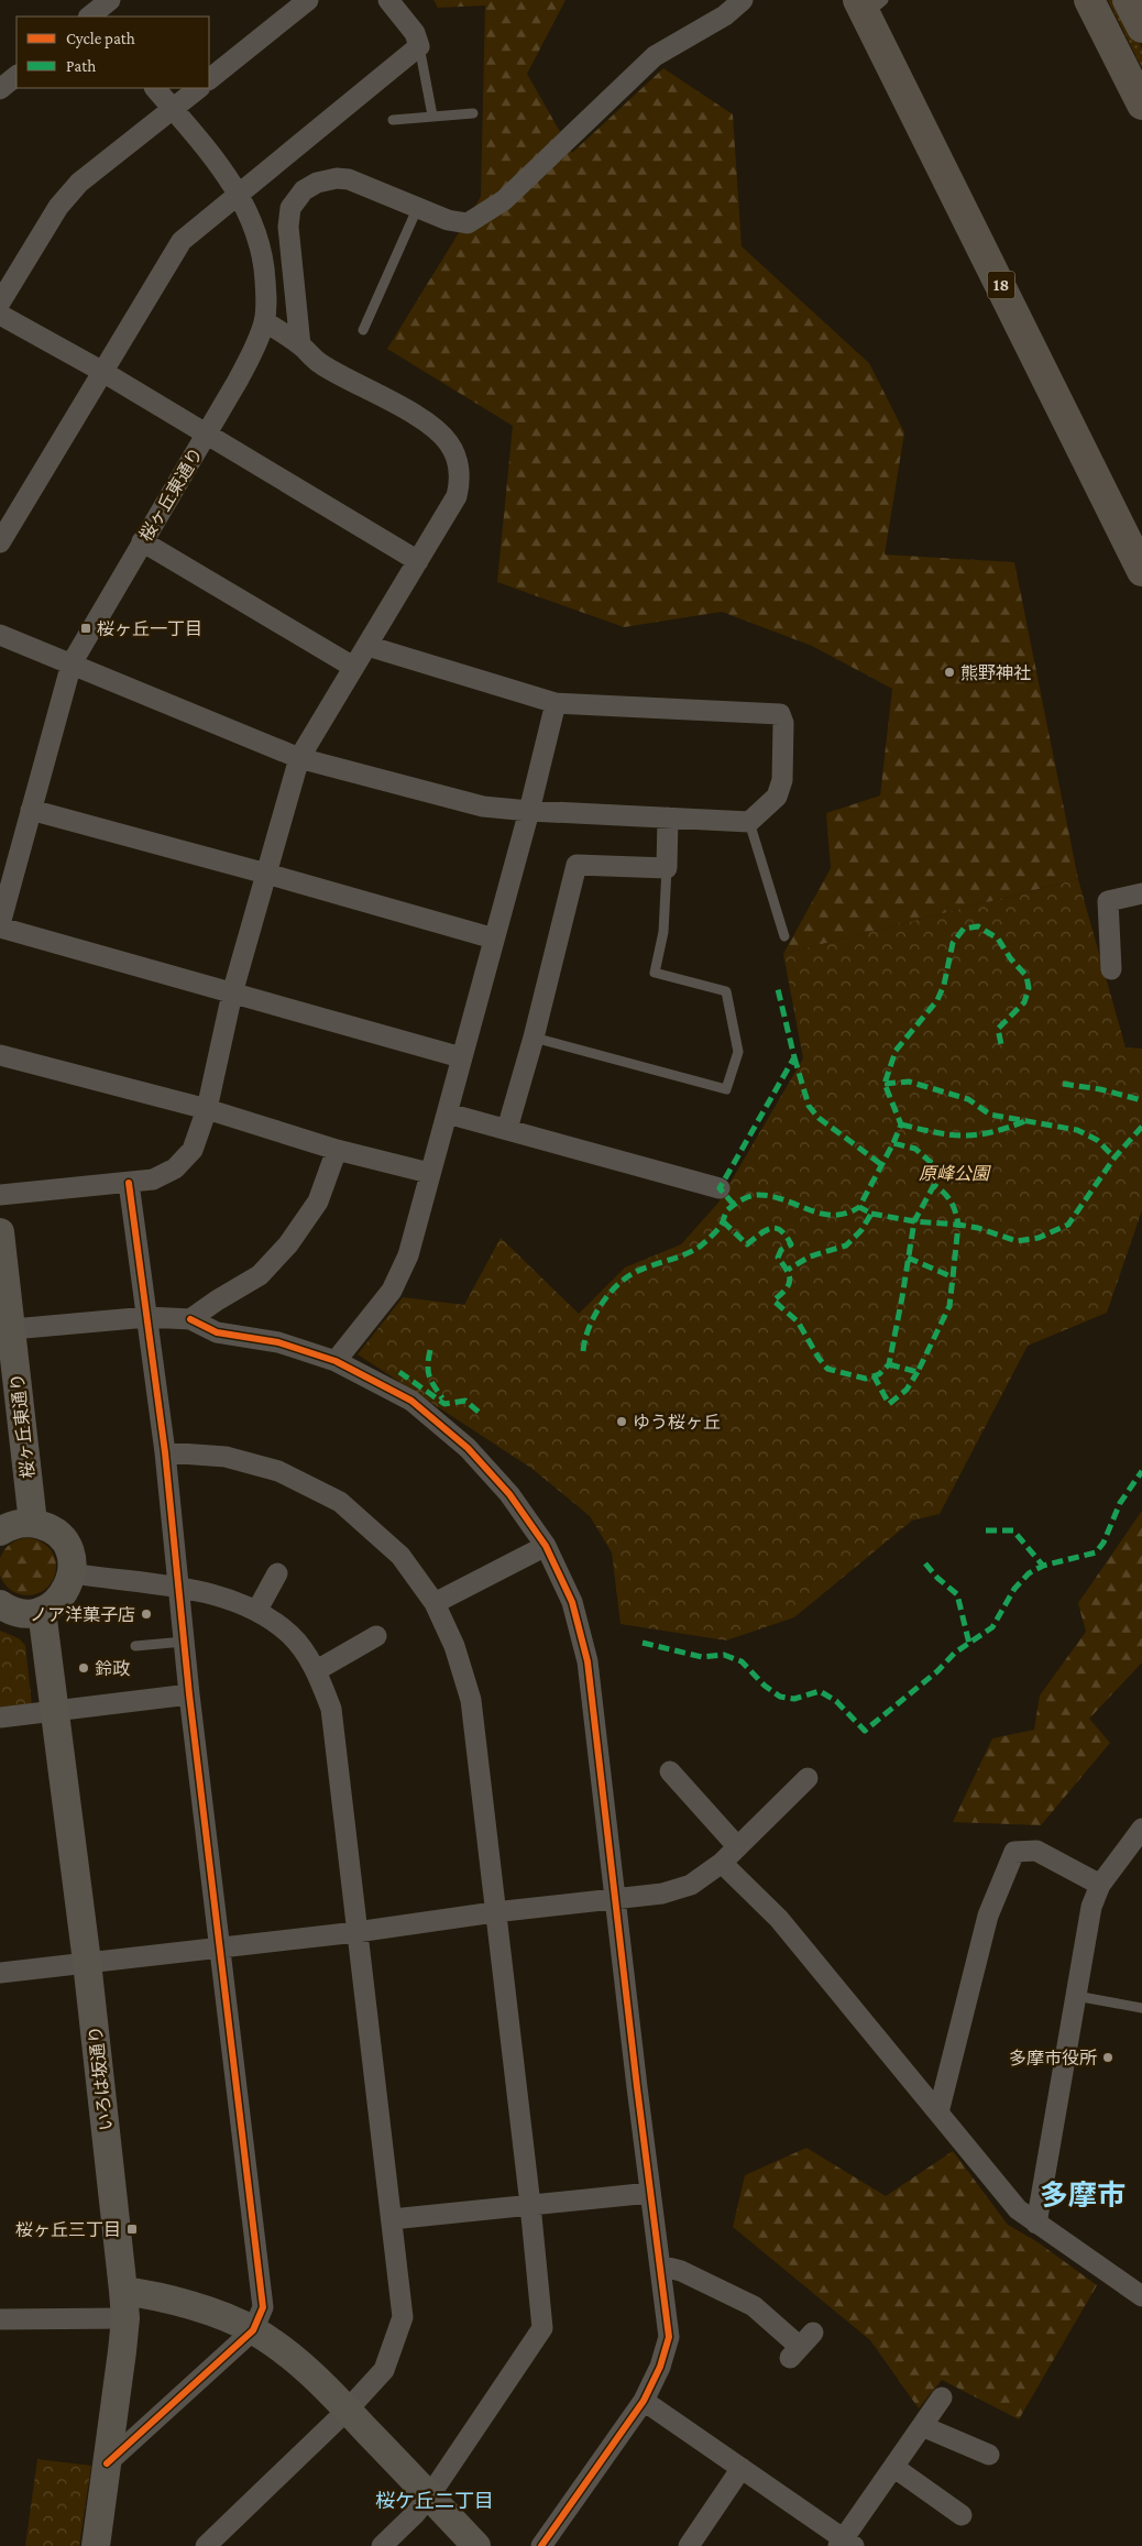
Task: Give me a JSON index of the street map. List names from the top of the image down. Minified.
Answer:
{"streets":{"main road":["18"],"street":["桜ヶ丘東通り","いろは坂通り"]},"districts":["多摩市","桜ケ丘二丁目"],"parks":["原峰公園"],"places":{"transit":["桜ヶ丘一丁目","桜ヶ丘三丁目"],"other":["熊野神社","ゆう桜ヶ丘","ノア洋菓子店","鈴政","多摩市役所"]},"legend":["Cycle path","Path"]}
